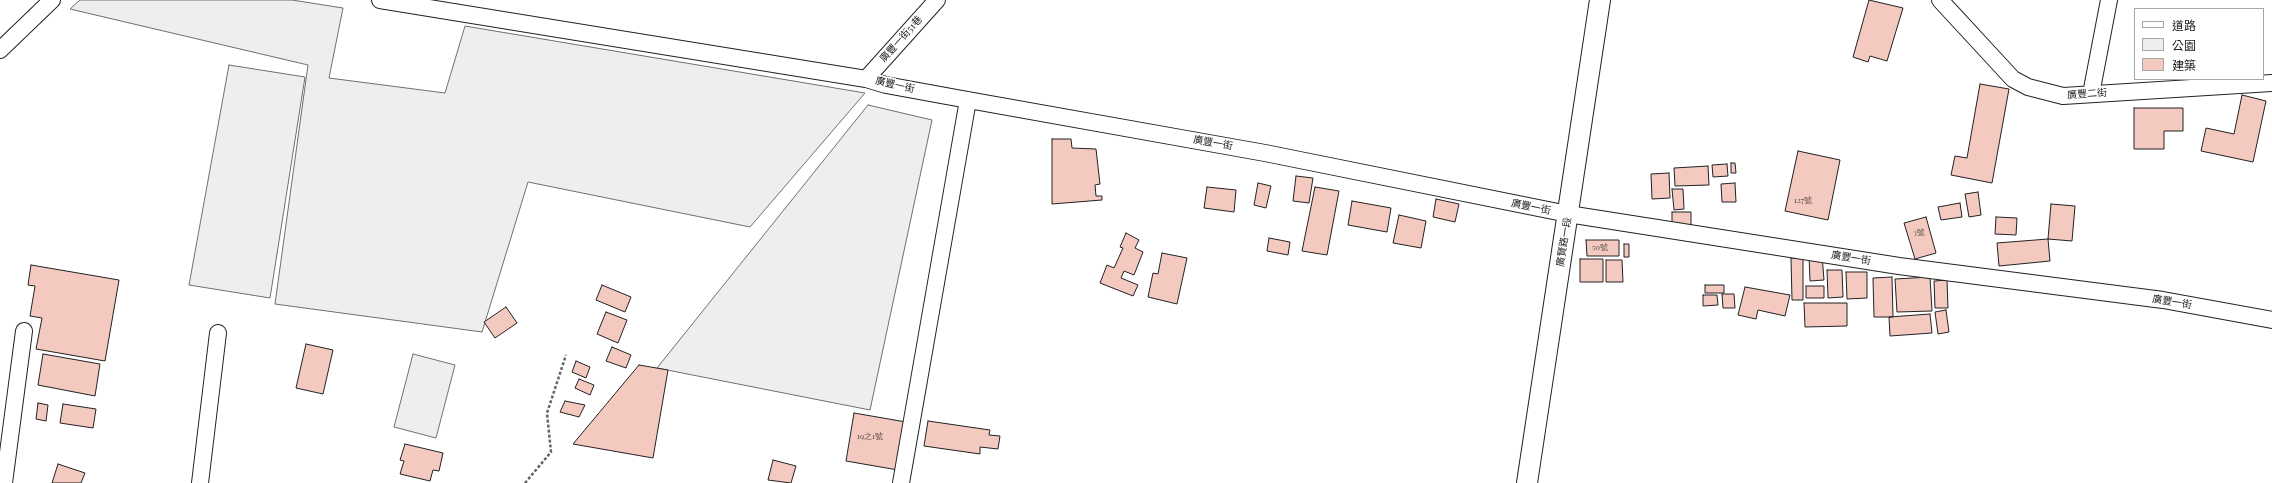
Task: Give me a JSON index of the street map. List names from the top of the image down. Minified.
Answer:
{"streets":{"street":["廣豐一街51巷","廣豐一街","廣豐二街","廣賢路一段"]},"crossings":[["廣豐一街51巷","廣豐一街"],["廣豐一街","廣賢路一段"]],"house_numbers":["127號","3號","50號","19之1號"],"legend":["道路","公園","建築"]}
